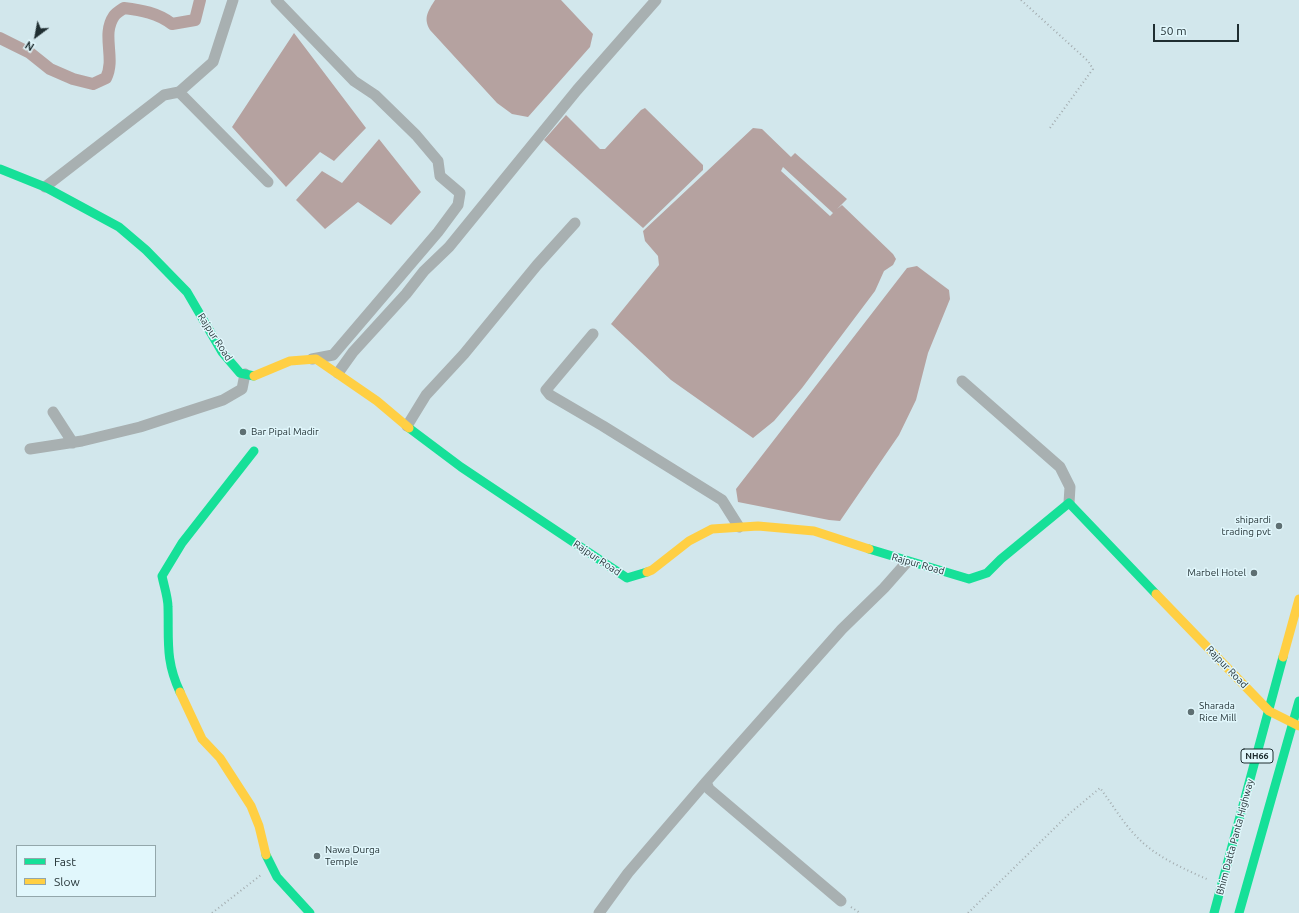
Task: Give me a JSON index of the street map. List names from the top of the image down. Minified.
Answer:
{"streets":{"main road":["Rajpur Road","NH66","Bhim Datta Panta Highway"]},"crossings":[["Rajpur Road","NH66"],["Rajpur Road","Bhim Datta Panta Highway"]],"places":["Bar Pipal Madir","shipardi trading pvt","Marbel Hotel","Sharada Rice Mill","Nawa Durga Temple"],"legend":["Fast","Slow"],"scale_bar":"50 m","north":"bottom left"}
